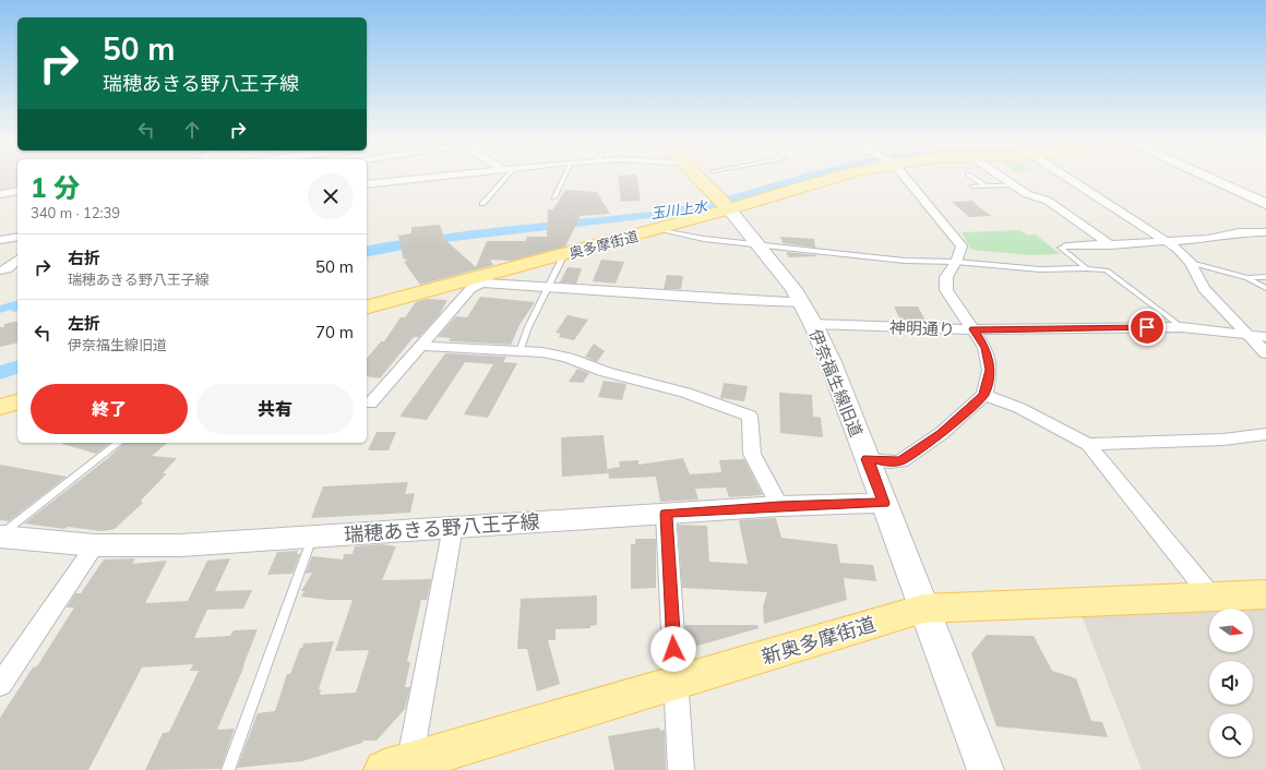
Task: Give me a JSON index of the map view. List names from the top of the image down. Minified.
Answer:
{"streets":{"main road":["奥多摩街道","新奥多摩街道"],"street":["神明通り","伊奈福生線旧道","瑞穂あきる野八王子線"]},"crossings":[["奥多摩街道","伊奈福生線旧道"],["神明通り","伊奈福生線旧道"],["伊奈福生線旧道","瑞穂あきる野八王子線"],["伊奈福生線旧道","新奥多摩街道"]],"water":["玉川上水"],"north":"right","page":{"turn":["50 m","瑞穂あきる野八王子線"],"heading":["1 分","340 m · 12:39"],"list":[{"name":"右折","note":"瑞穂あきる野八王子線","value":"50 m"},{"name":"左折","note":"伊奈福生線旧道","value":"70 m"}],"buttons":["終了","共有"]}}
